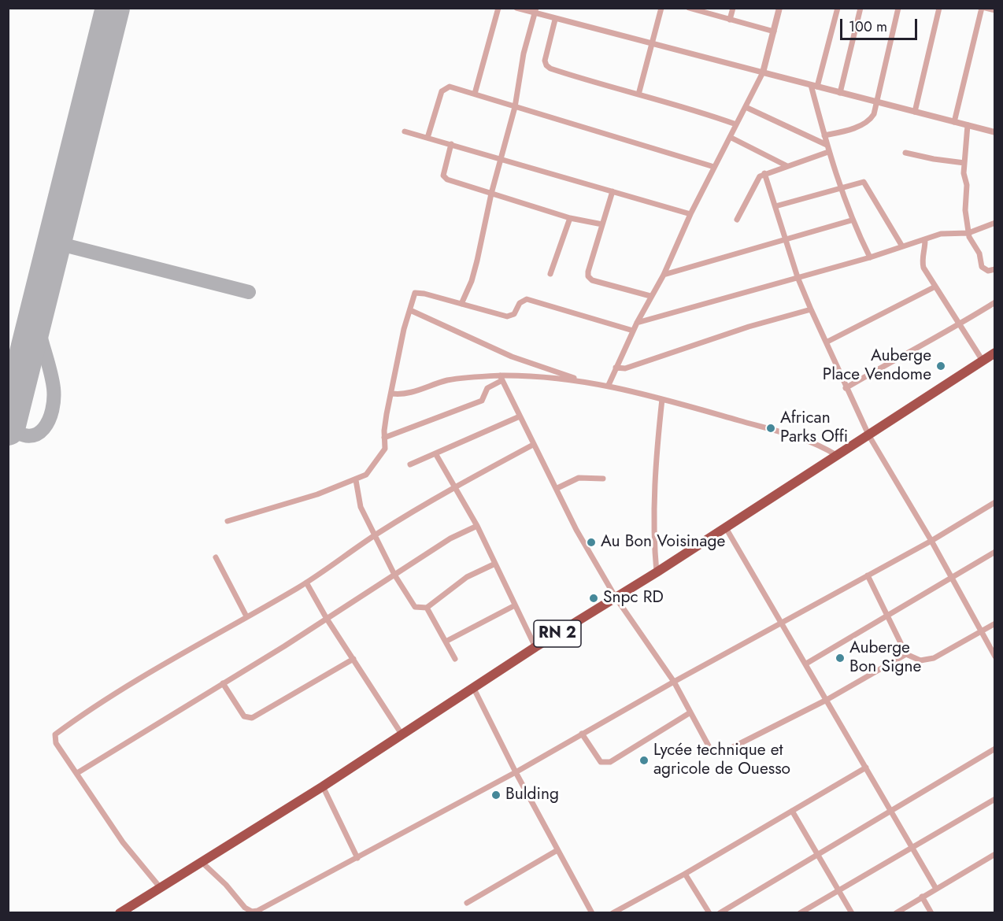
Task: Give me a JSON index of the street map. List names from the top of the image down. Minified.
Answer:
{"streets":{"highway":["RN 2"]},"places":["Auberge Place Vendome","African Parks Offi","Au Bon Voisinage","Snpc RD","Auberge Bon Signe","Lycée technique et agricole de Ouesso","Bulding"],"scale_bar":"100 m"}
